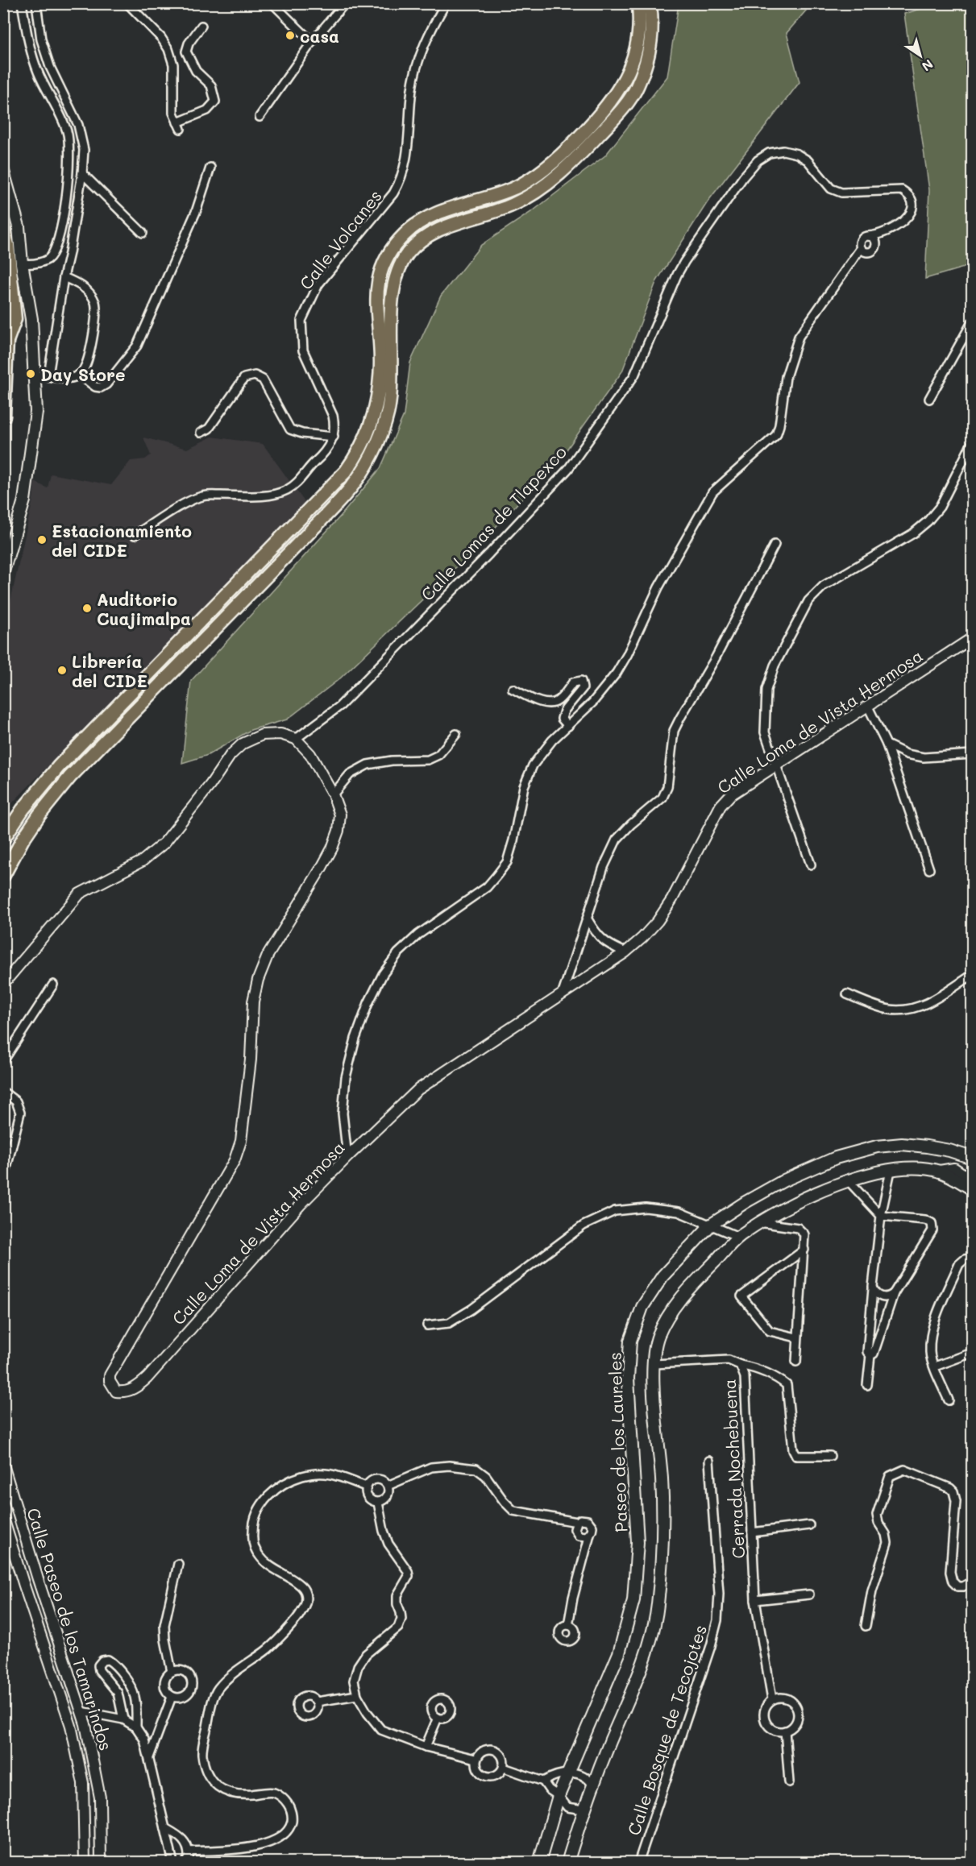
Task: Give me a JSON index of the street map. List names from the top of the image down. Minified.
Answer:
{"streets":{"main road":["Paseo de los Laureles"],"street":["Calle Volcanes","Calle Lomas de Tlapexco","Calle Loma de Vista Hermosa","Cerrada Nochebuena","Calle Paseo de los Tamarindos","Calle Bosque de Tecojotes"]},"crossings":[["Calle Lomas de Tlapexco","Calle Loma de Vista Hermosa"]],"places":["casa","Day Store","Estacionamiento del CIDE","Auditorio Cuajimalpa","Librería del CIDE"],"north":"bottom right"}
